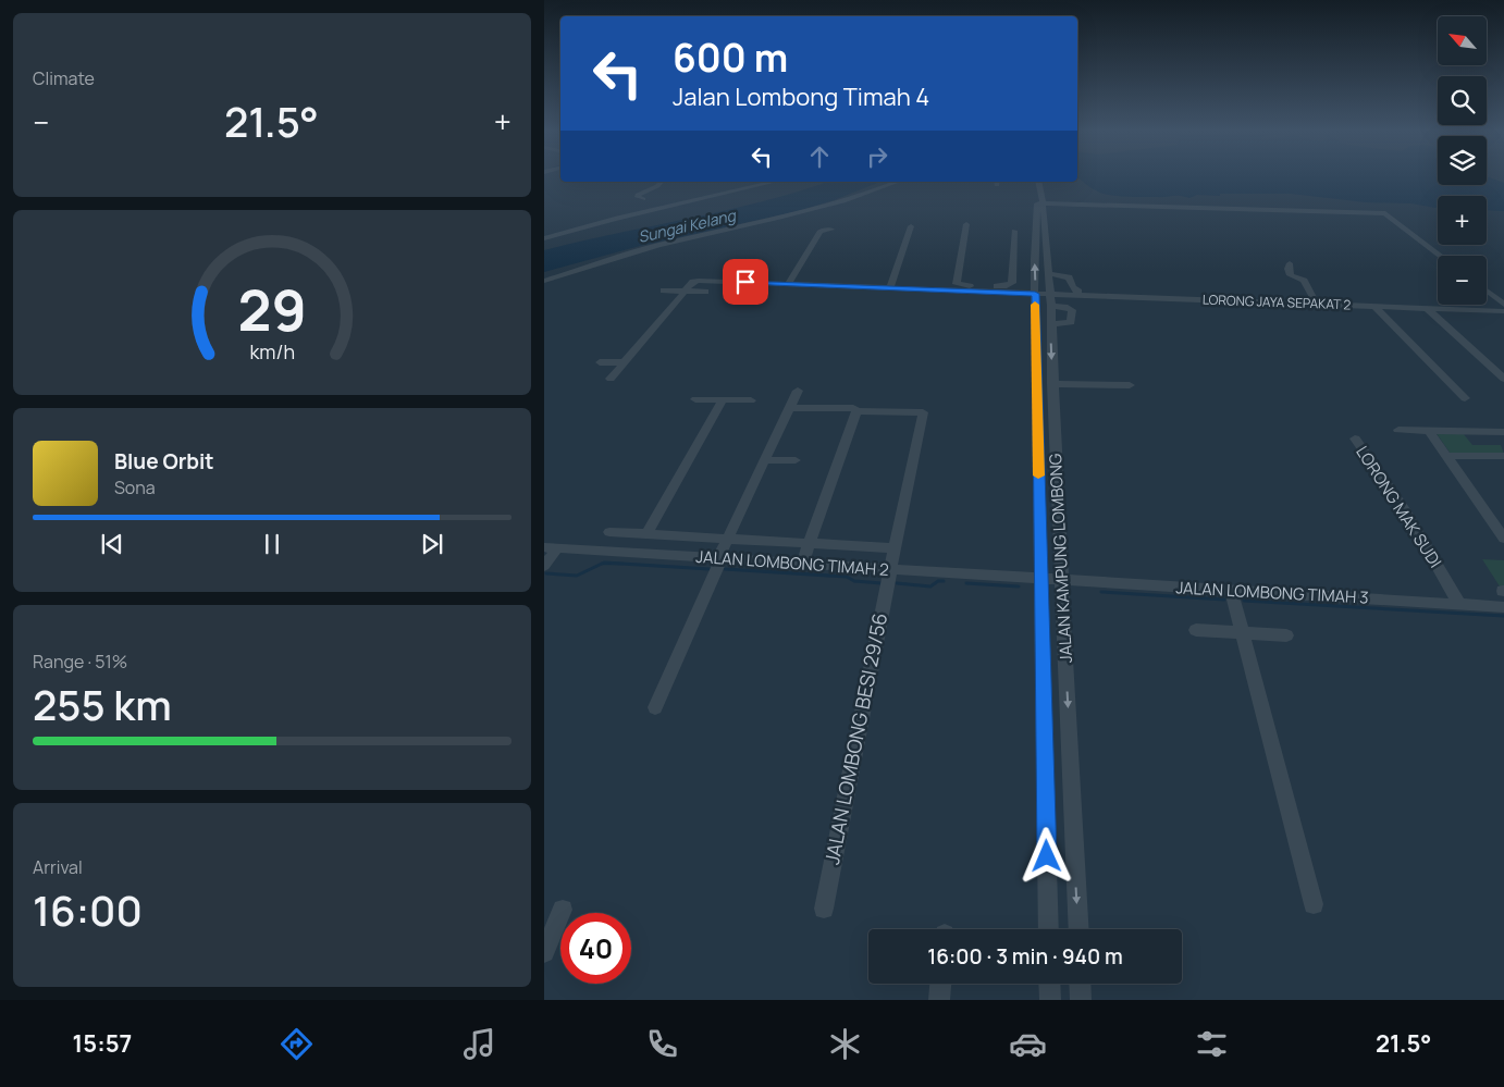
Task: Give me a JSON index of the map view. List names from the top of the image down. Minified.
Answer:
{"streets":{"street":["LORONG JAYA SEPAKAT 2","LORONG MAK SUDI","JALAN KAMPUNG LOMBONG","JALAN LOMBONG TIMAH 2","JALAN LOMBONG TIMAH 3","JALAN LOMBONG BESI 29/56"]},"crossings":[["LORONG JAYA SEPAKAT 2","JALAN KAMPUNG LOMBONG"],["LORONG MAK SUDI","JALAN LOMBONG TIMAH 3"],["JALAN KAMPUNG LOMBONG","JALAN LOMBONG TIMAH 2"],["JALAN KAMPUNG LOMBONG","JALAN LOMBONG TIMAH 3"],["JALAN LOMBONG TIMAH 2","JALAN LOMBONG TIMAH 3"],["JALAN LOMBONG TIMAH 2","JALAN LOMBONG BESI 29/56"]],"water":["Sungai Kelang"],"north":"top left","page":{"tile":["Climate",["Range · 51%","255 km"],["Arrival","16:00"]],"map_buttons":["+","−"],"turn":["600 m","Jalan Lombong Timah 4"],"heat":["−","21.5°","+"],"song":["Blue Orbit","Sona"],"limit":"40","trip":"16:00 · 3 min · 940 m","tabs":["15:57","21.5°"],"gauge":["29","km/h"]}}
